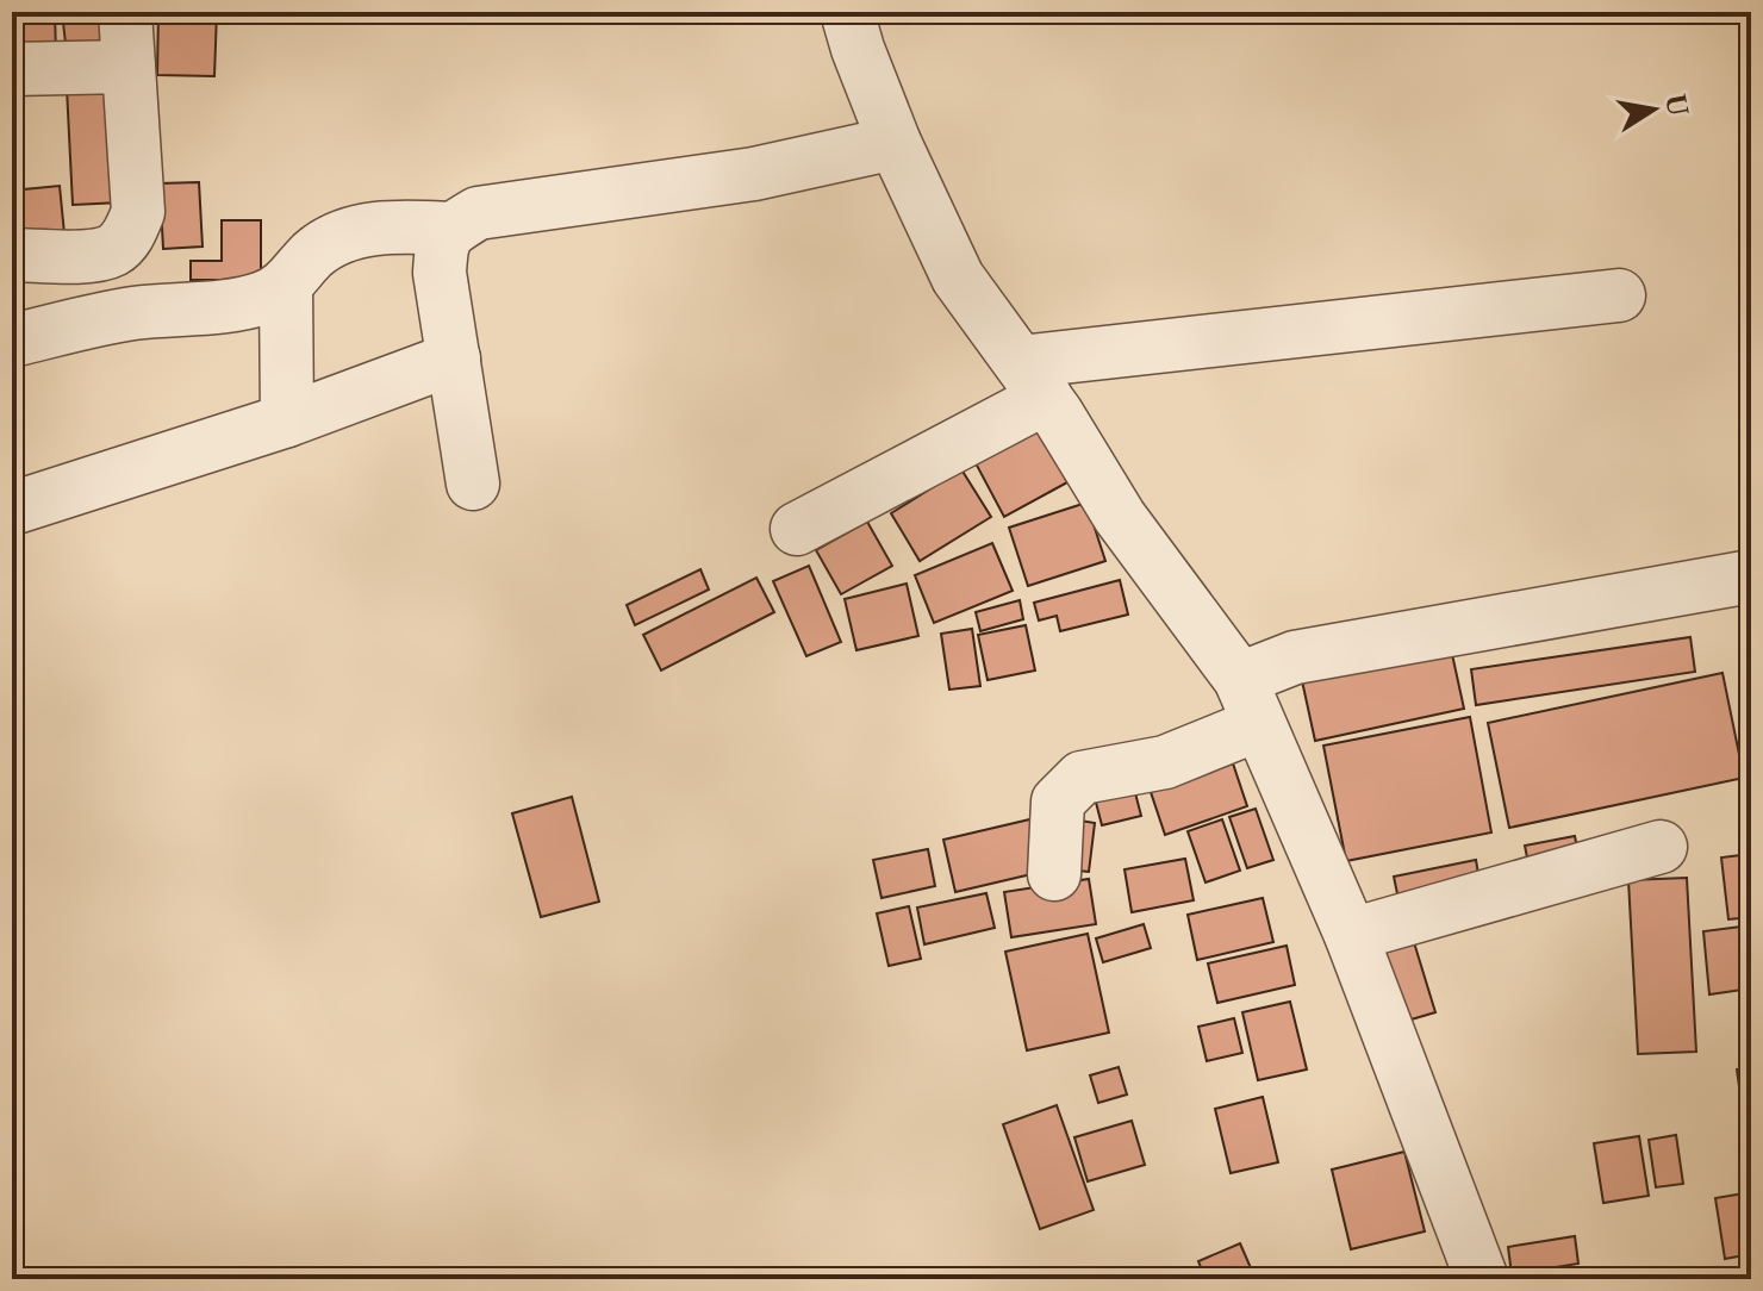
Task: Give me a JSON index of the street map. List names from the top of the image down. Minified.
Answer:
{"north":"right"}
